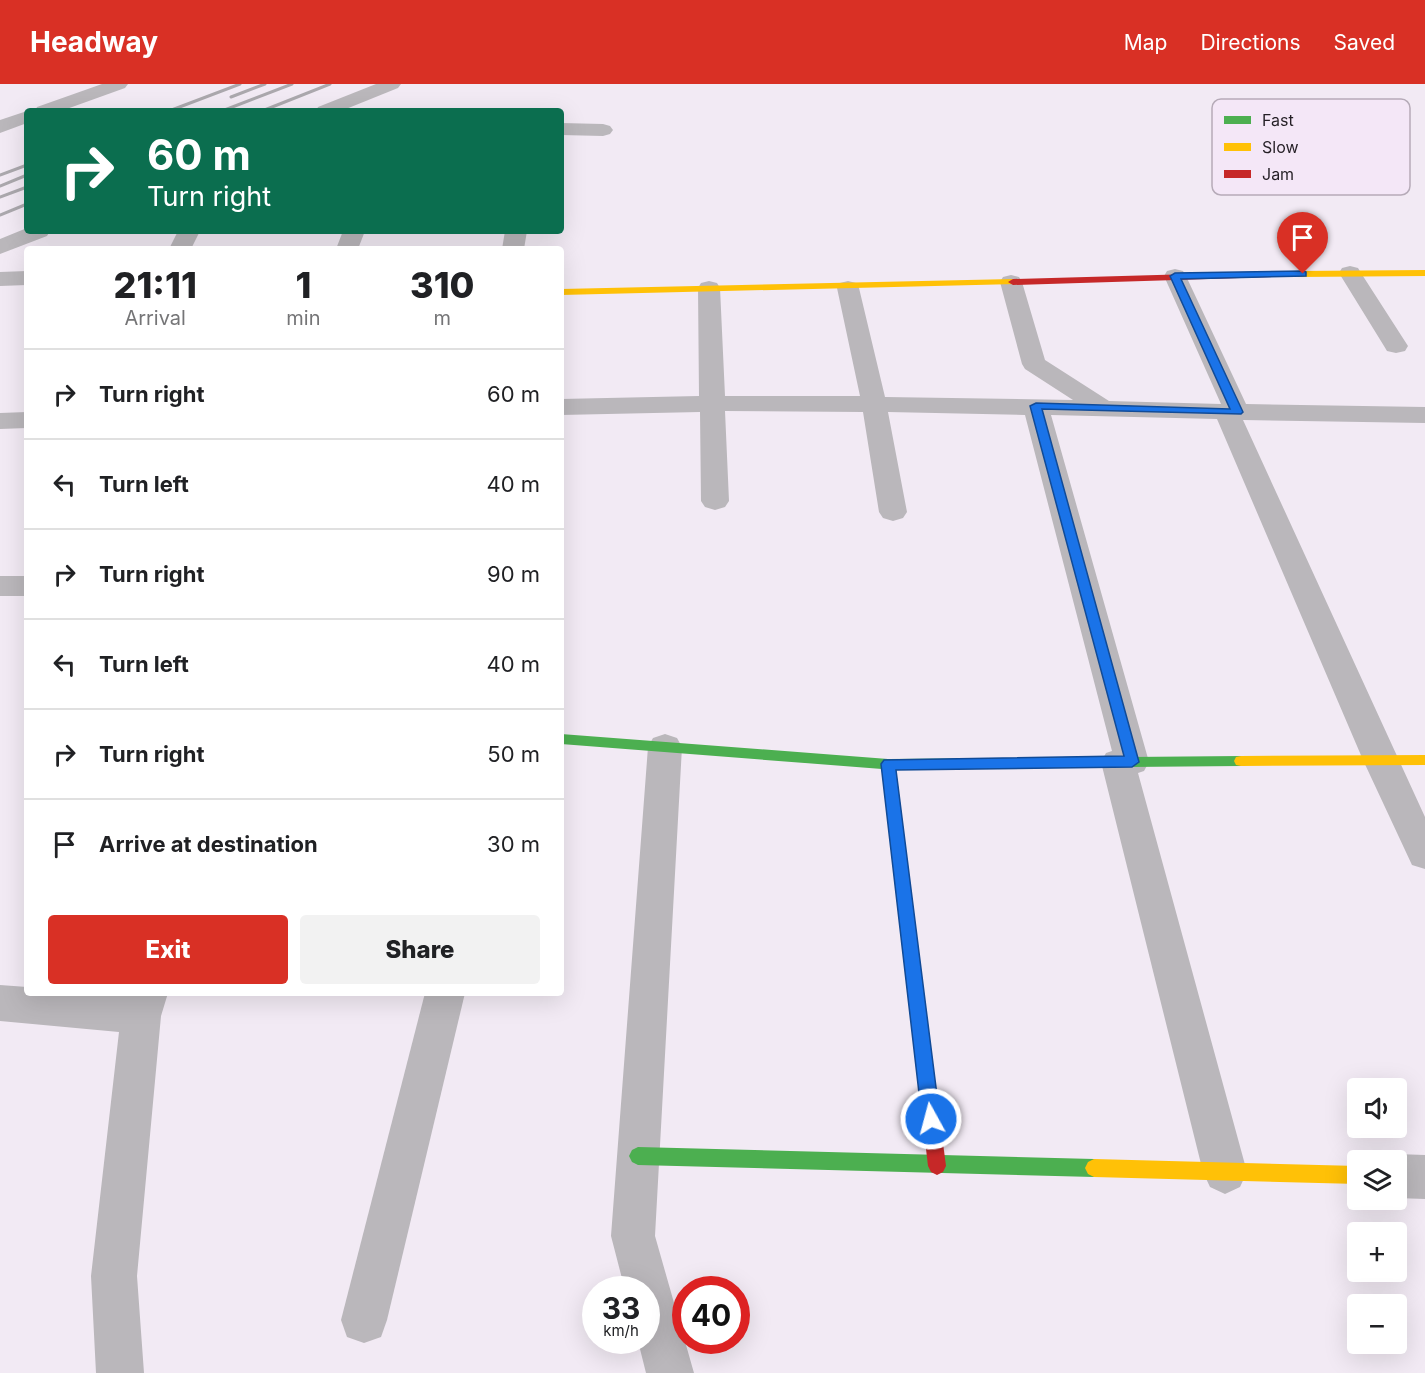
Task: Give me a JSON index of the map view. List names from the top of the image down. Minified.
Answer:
{"legend":["Fast","Slow","Jam"],"page":{"header":"Headway","nav":["Map","Directions","Saved"],"turn":["60 m","Turn right"],"eta":["21:11","Arrival","1","min","310","m"],"list":[{"name":"Turn right","value":"60 m"},{"name":"Turn left","value":"40 m"},{"name":"Turn right","value":"90 m"},{"name":"Turn left","value":"40 m"},{"name":"Turn right","value":"50 m"},{"name":"Arrive at destination","value":"30 m"}],"buttons":["Exit","Share"],"map_buttons":["+","−"],"speed":"33 km/h","limit":"40"}}
